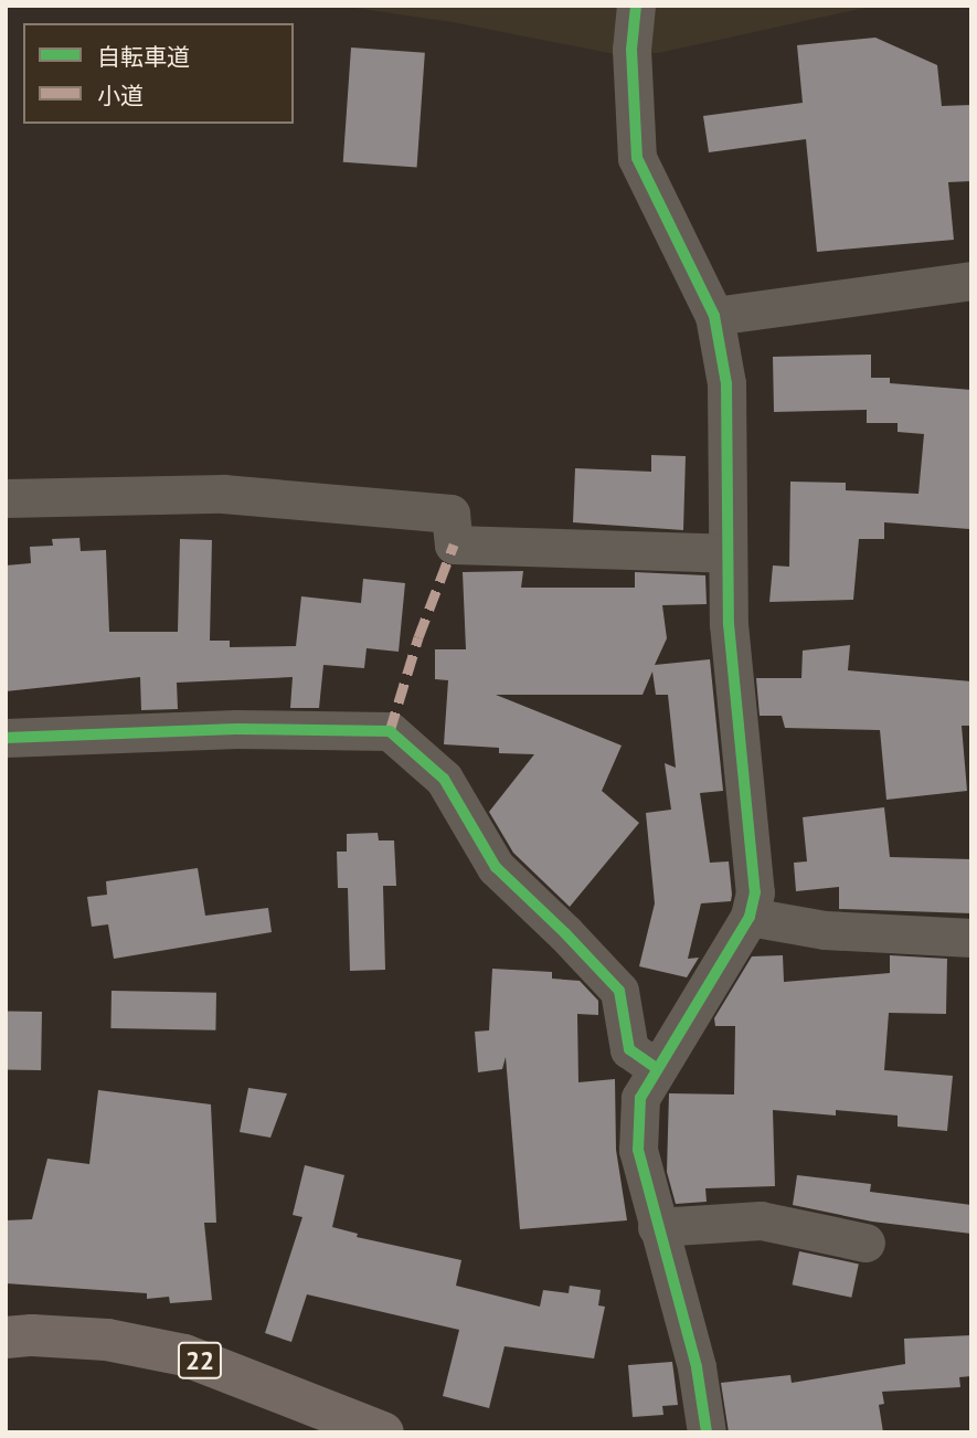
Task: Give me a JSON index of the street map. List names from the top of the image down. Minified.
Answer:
{"streets":{"main road":["22"]},"legend":["自転車道","小道"]}
